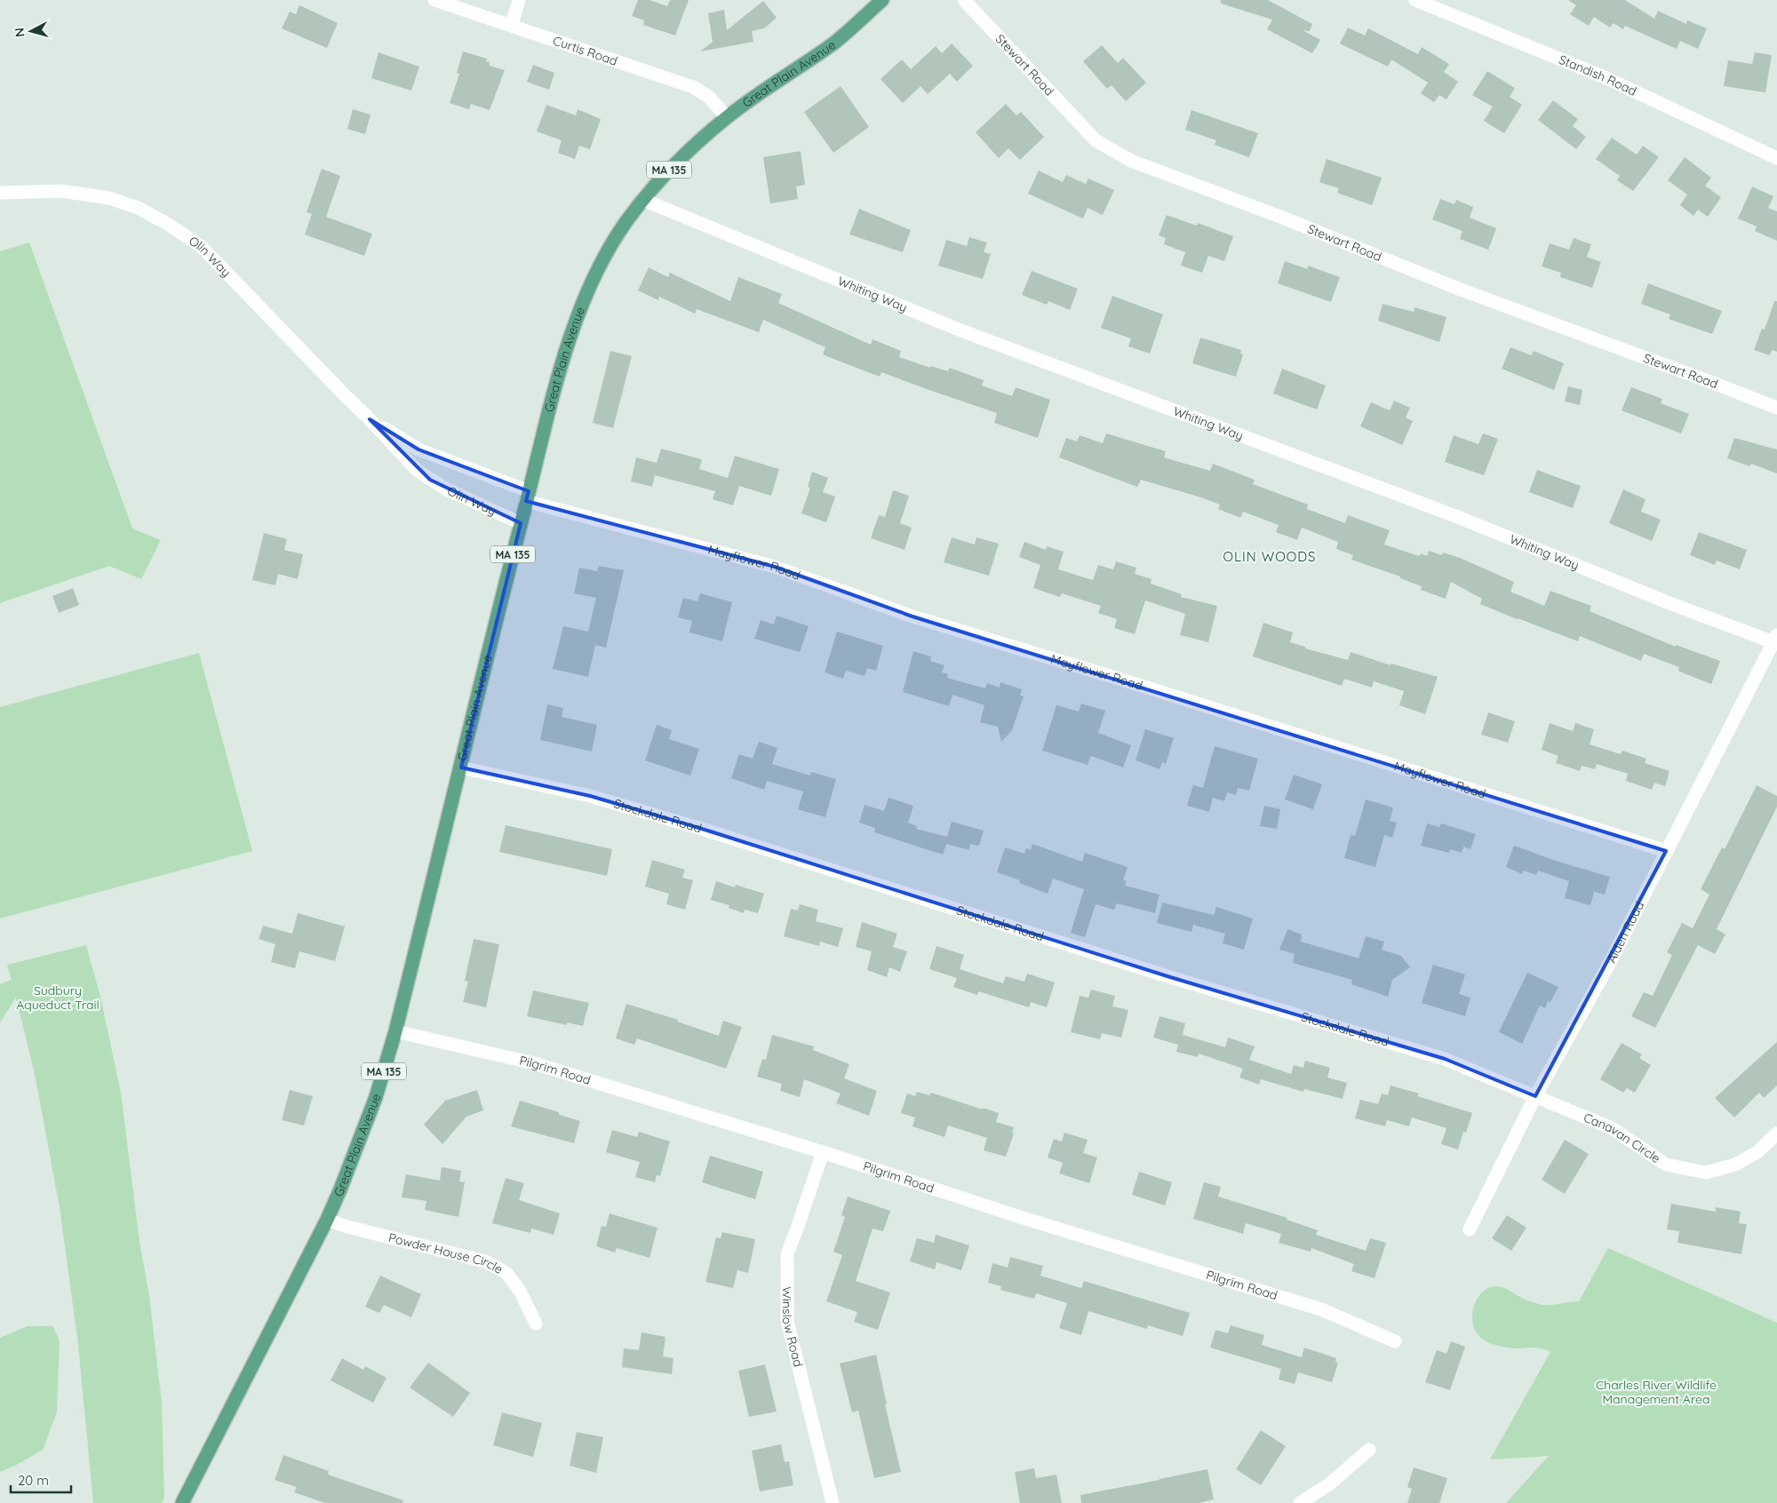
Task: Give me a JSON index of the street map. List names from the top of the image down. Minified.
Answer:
{"streets":{"main road":["Great Plain Avenue","MA 135"],"street":["Curtis Road","Stewart Road","Standish Road","Olin Way","Whiting Way","Mayflower Road","Stockdale Road","Alden Road","Pilgrim Road","Canavan Circle","Powder House Circle","Winslow Road"]},"crossings":[["Curtis Road","Great Plain Avenue"],["Great Plain Avenue","Olin Way"],["Great Plain Avenue","Whiting Way"],["Great Plain Avenue","Mayflower Road"],["Great Plain Avenue","Stockdale Road"],["Great Plain Avenue","Pilgrim Road"],["Great Plain Avenue","Powder House Circle"],["Olin Way","Mayflower Road"],["Whiting Way","Alden Road"],["Mayflower Road","Alden Road"],["Stockdale Road","Alden Road"],["Stockdale Road","Canavan Circle"],["Alden Road","Canavan Circle"],["Pilgrim Road","Winslow Road"]],"districts":["OLIN WOODS"],"parks":["Sudbury Aqueduct Trail","Charles River Wildlife Management Area"],"scale_bar":"20 m","north":"left"}
